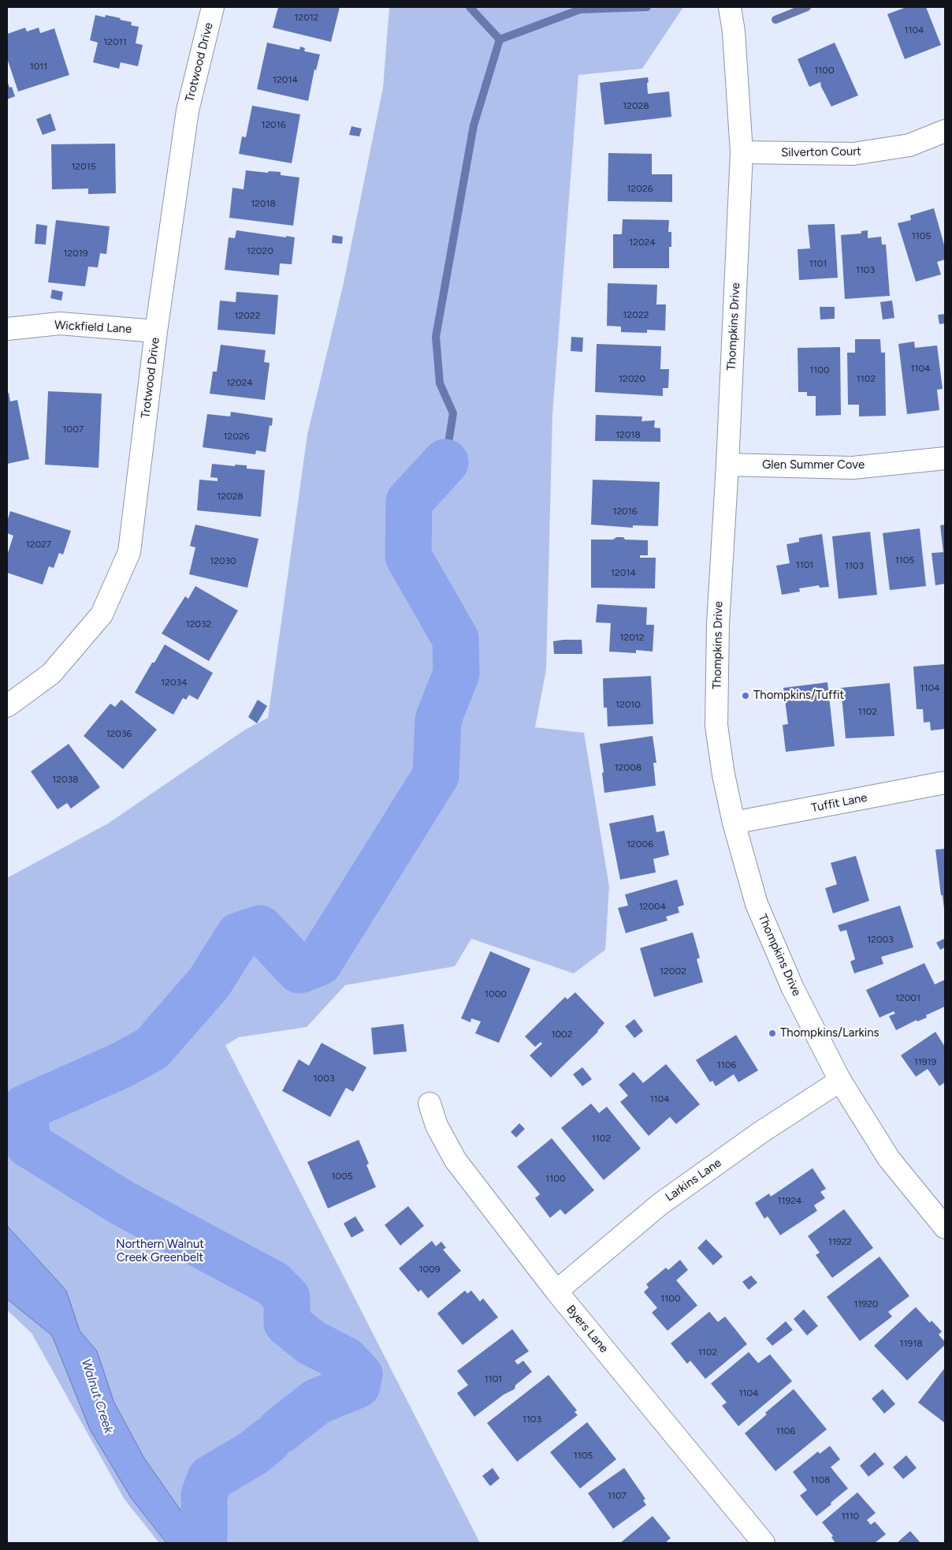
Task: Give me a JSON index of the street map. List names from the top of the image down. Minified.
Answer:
{"streets":{"street":["Trotwood Drive","Silverton Court","Thompkins Drive","Wickfield Lane","Glen Summer Cove","Tuffit Lane","Larkins Lane","Byers Lane"]},"crossings":[["Trotwood Drive","Wickfield Lane"],["Silverton Court","Thompkins Drive"],["Thompkins Drive","Glen Summer Cove"],["Thompkins Drive","Tuffit Lane"],["Thompkins Drive","Larkins Lane"],["Larkins Lane","Byers Lane"]],"water":["Walnut Creek"],"parks":["Northern Walnut Creek Greenbelt"],"places":["Thompkins/Tuffit","Thompkins/Larkins"],"house_numbers":["12012","1104","12011","1011","1100","12014","12028","12016","12015","12026","12018","1105","12024","12020","12019","1101","1103","12022","12022","1104","1100","12020","1102","12024","1007","12018","12026","12028","12016","12027","1105","12030","1101","1103","12014","12032","12012","12034","1104","12010","1102","12036","12008","12038","12006","12004","12003","12002","1000","12001","1002","11919","1106","1003","1104","1102","1005","1100","11924","11922","1009","1100","11920","11918","1102","1101","1104","1103","1106","1105","1108","1107","1110"]}
